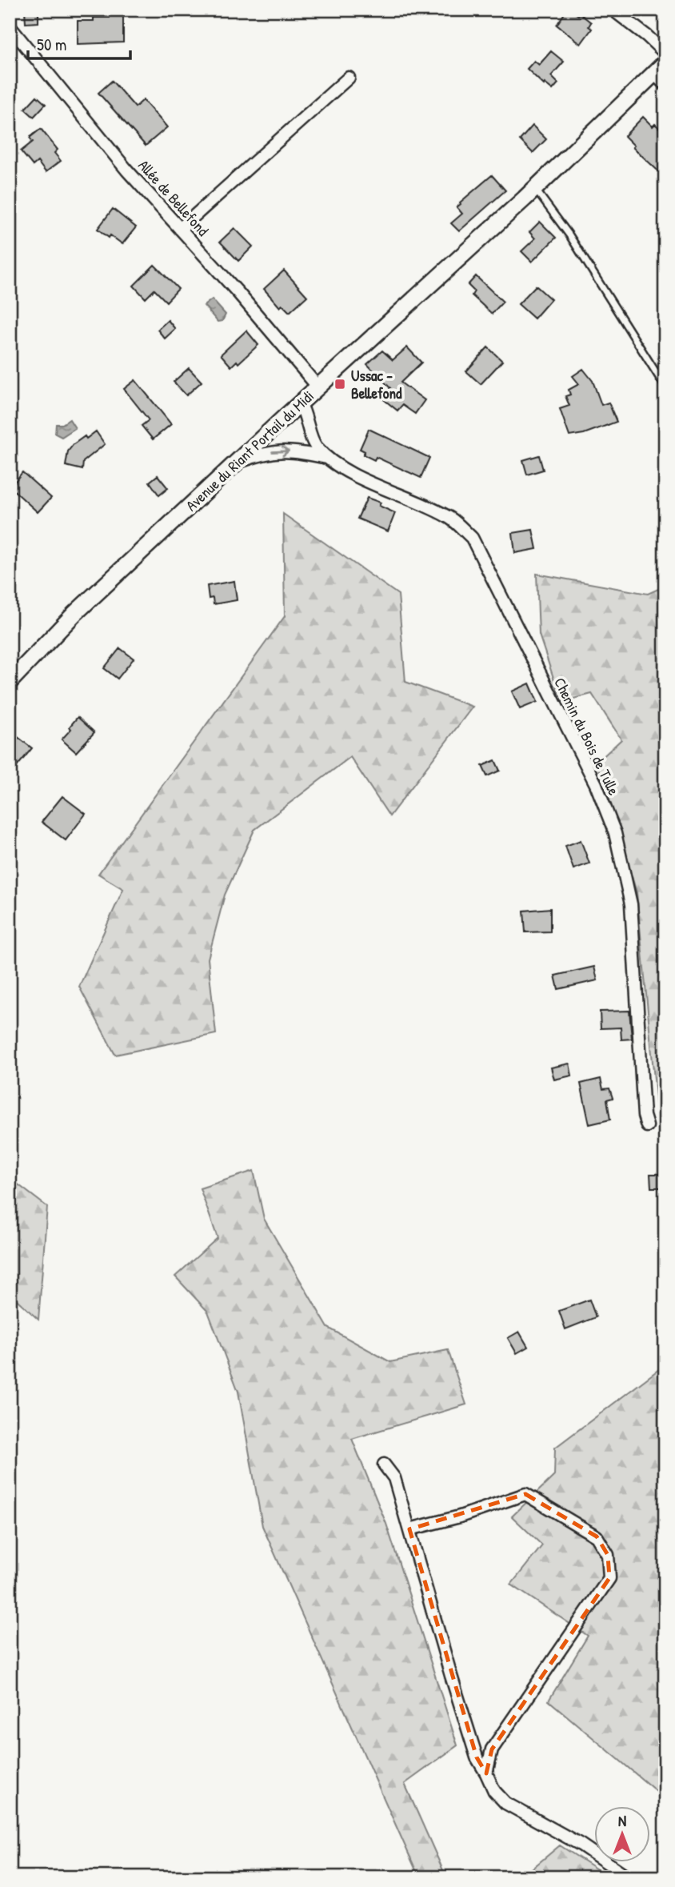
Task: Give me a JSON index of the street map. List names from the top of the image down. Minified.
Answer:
{"streets":{"main road":["Avenue du Riant Portail du Midi"],"street":["Allée de Bellefond","Chemin du Bois de Tulle"]},"crossings":[["Allée de Bellefond","Avenue du Riant Portail du Midi"],["Avenue du Riant Portail du Midi","Chemin du Bois de Tulle"]],"places":{"transit":["Ussac - Bellefond"]},"scale_bar":"50 m","north":"top"}
